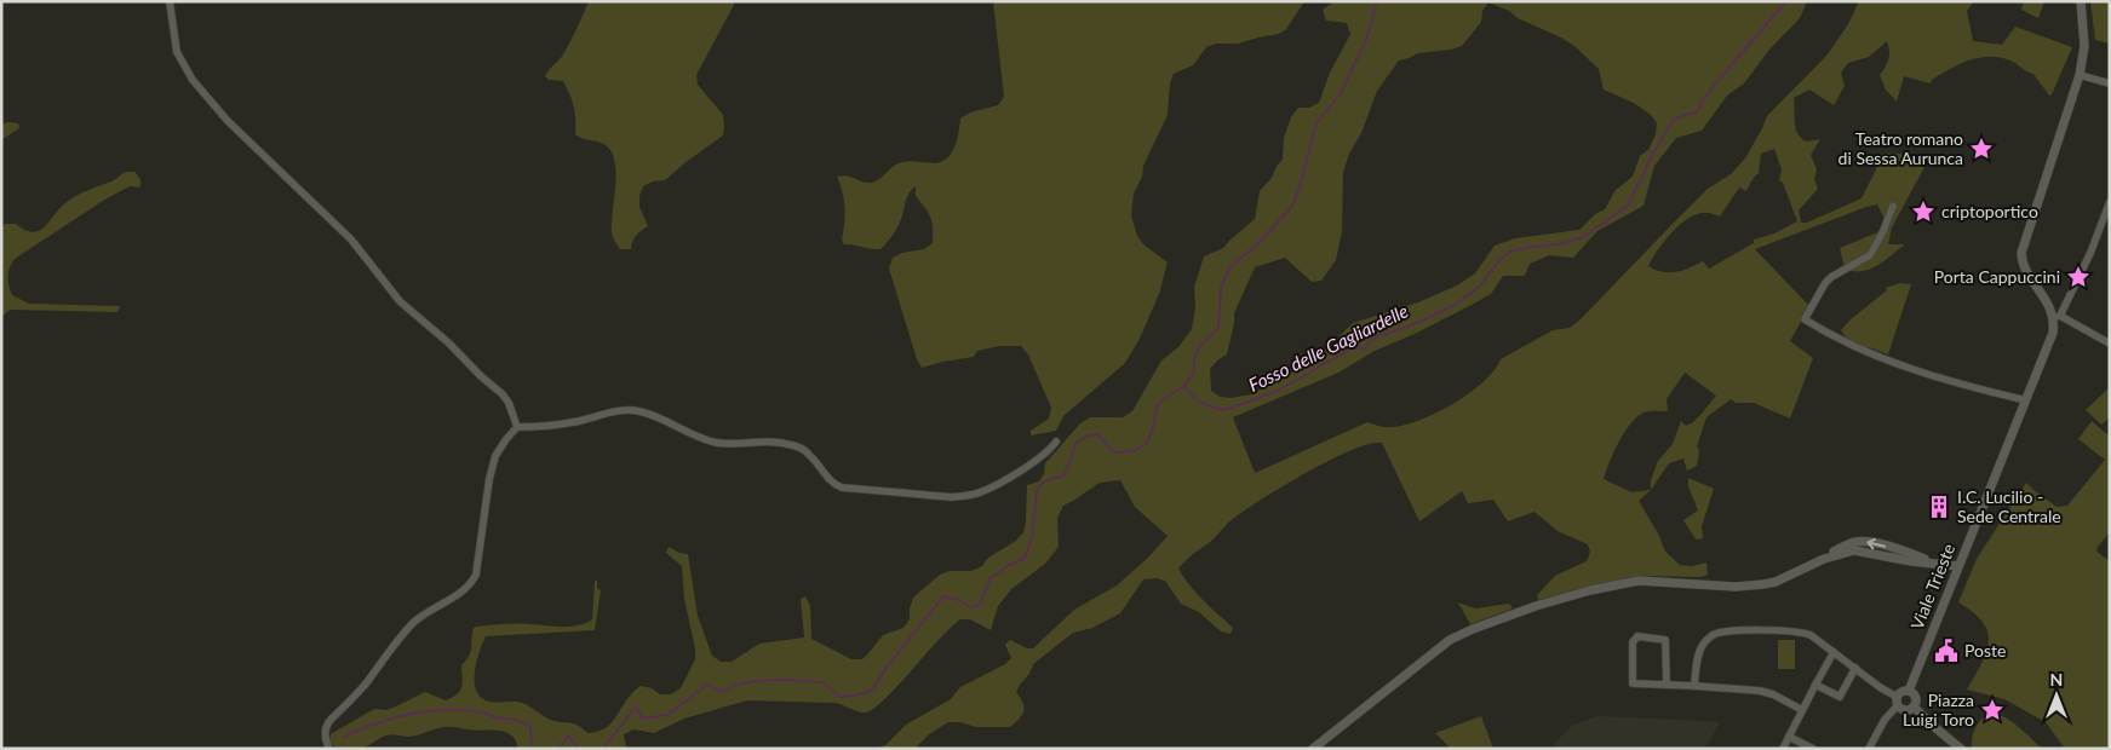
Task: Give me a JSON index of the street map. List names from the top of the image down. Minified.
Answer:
{"streets":{"street":["Viale Trieste"]},"water":["Fosso delle Gagliardelle"],"places":{"place":["Teatro romano di Sessa Aurunca","criptoportico","Porta Cappuccini","Piazza Luigi Toro"],"building":["I.C. Lucilio - Sede Centrale"],"public building":["Poste"]},"north":"top"}
